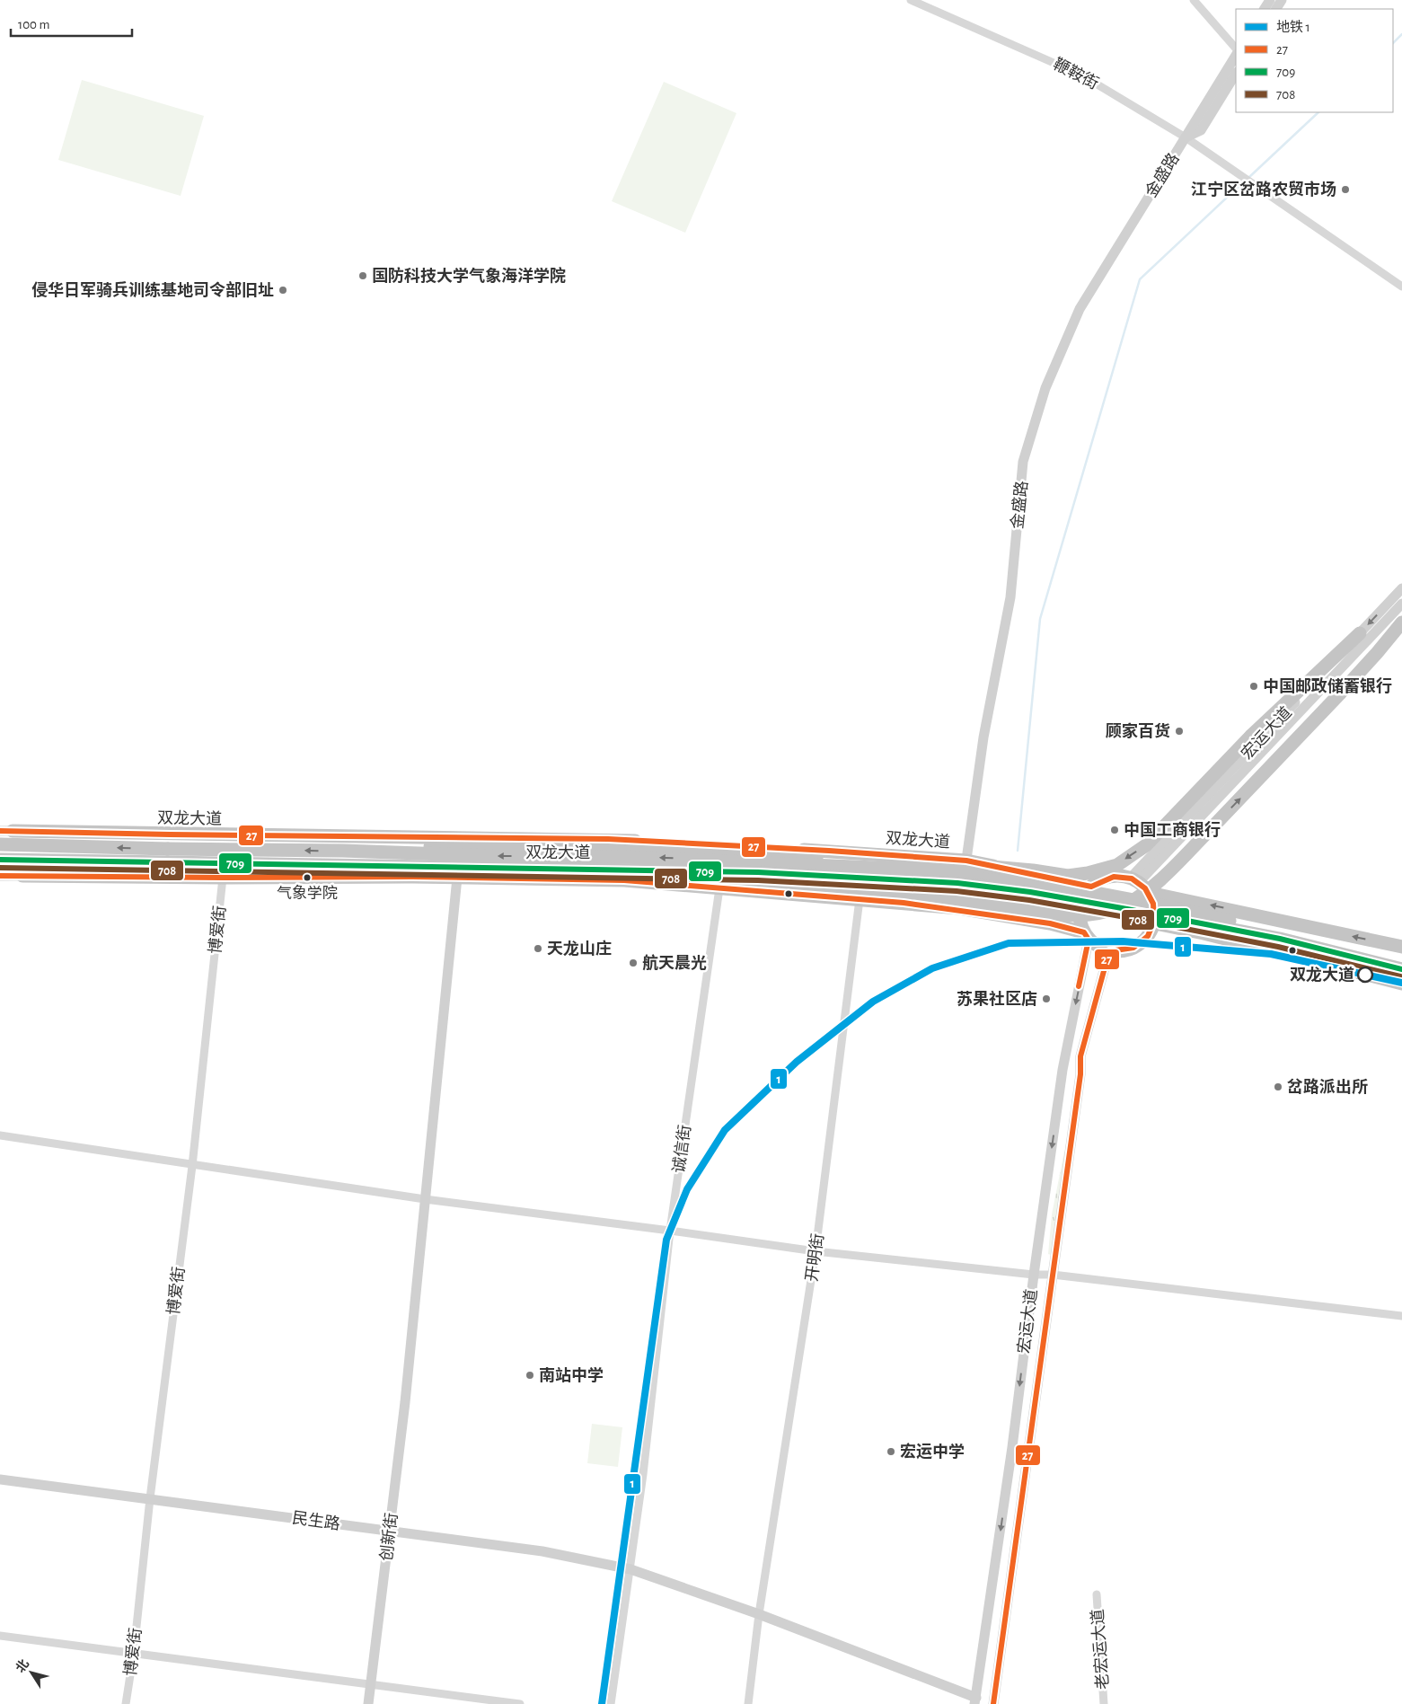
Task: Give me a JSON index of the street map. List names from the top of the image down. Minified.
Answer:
{"streets":{"highway":["双龙大道"],"street":["鞭鞍街","金盛路","宏运大道","博爱街","诚信街","开明街","民生路","创新街","老宏运大道"]},"crossings":[["鞭鞍街","金盛路"],["金盛路","双龙大道"],["宏运大道","双龙大道"],["宏运大道","民生路"],["双龙大道","博爱街"],["双龙大道","诚信街"],["双龙大道","开明街"],["双龙大道","创新街"],["博爱街","民生路"],["诚信街","民生路"],["开明街","民生路"],["民生路","创新街"]],"places":["江宁区岔路农贸市场","国防科技大学气象海洋学院","侵华日军骑兵训练基地司令部旧址","中国邮政储蓄银行","顾家百货","中国工商银行","气象学院","天龙山庄","航天晨光","双龙大道","苏果社区店","岔路派出所","南站中学","宏运中学"],"lines":["transit line 27","transit line 709","transit line 708","metro line 1"],"legend":["地铁 1","27","709","708"],"scale_bar":"100 m","north":"top left"}
